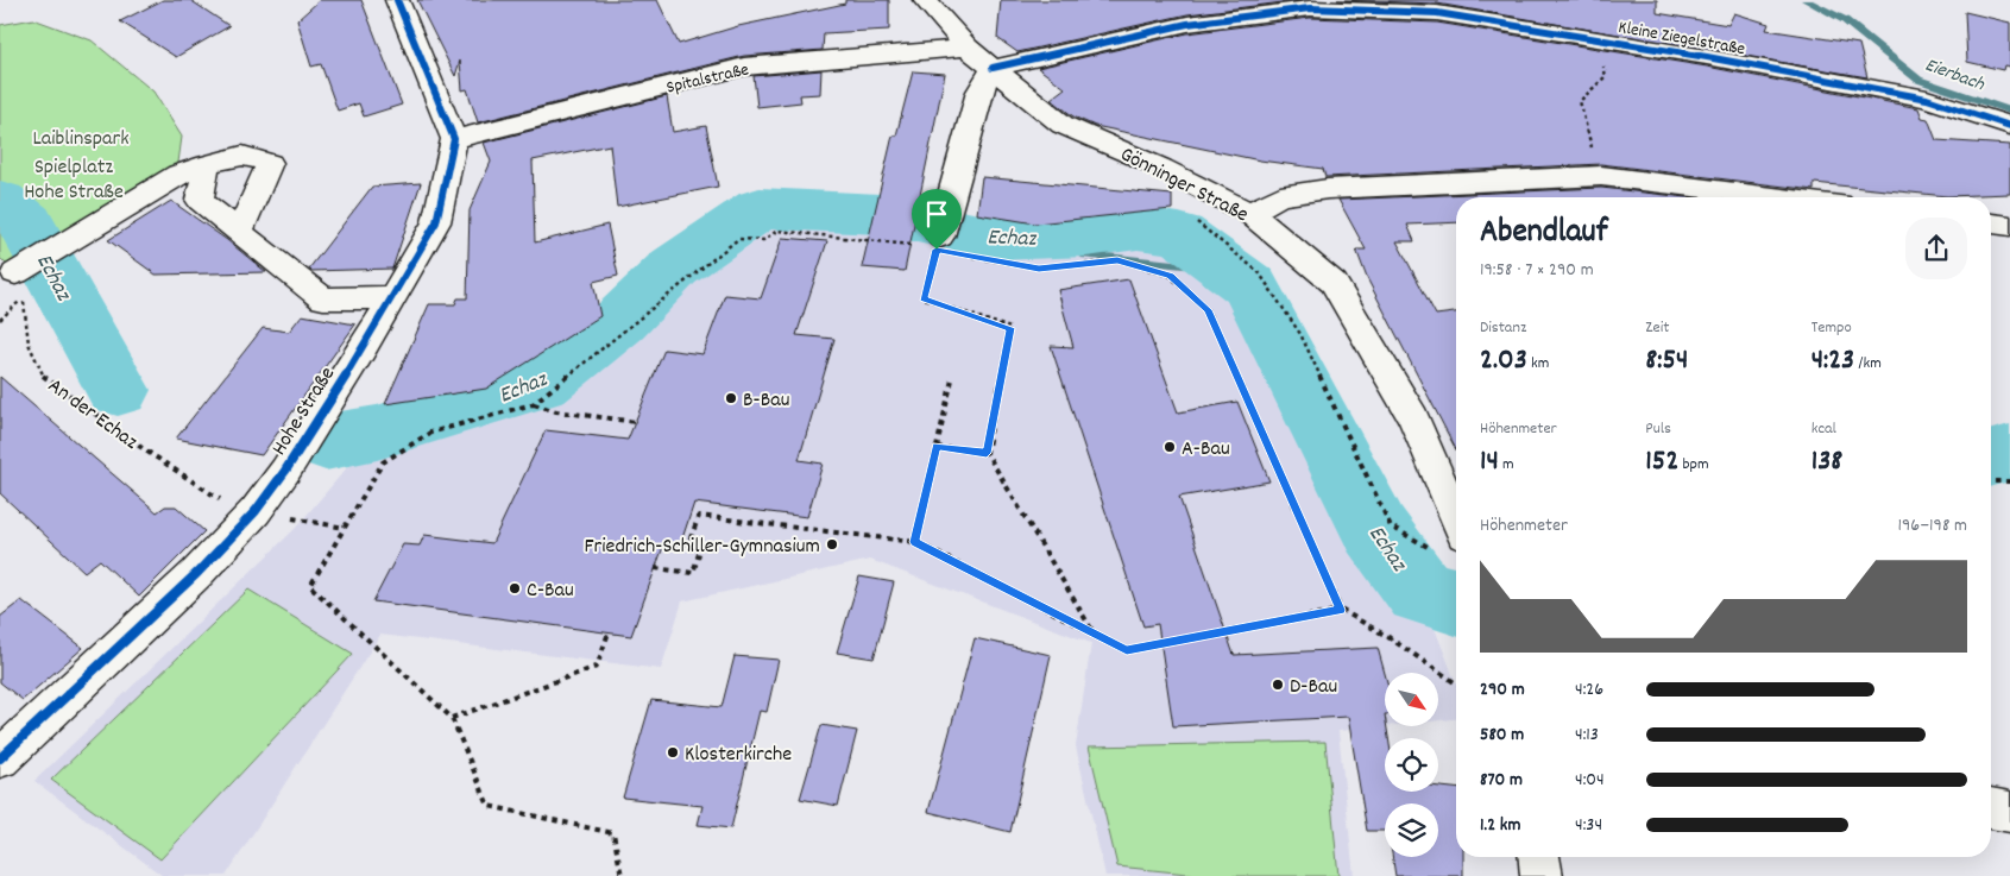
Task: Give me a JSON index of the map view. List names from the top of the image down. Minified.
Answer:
{"streets":{"street":["Kleine Ziegelstraße","Spitalstraße","Gönninger Straße","Hohe Straße"],"path":["An der Echaz"]},"crossings":[["Kleine Ziegelstraße","Gönninger Straße"],["Spitalstraße","Gönninger Straße"],["Spitalstraße","Hohe Straße"],["Hohe Straße","An der Echaz"]],"water":["Eierbach","Echaz"],"parks":["Laiblinspark","Spielplatz Hohe Straße"],"places":["B-Bau","A-Bau","Friedrich-Schiller-Gymnasium","C-Bau","D-Bau","Klosterkirche"],"north":"bottom right","page":{"heading":["Abendlauf","19:58 · 7 × 290 m"],"stats":[["Distanz","2.03 km"],["Zeit","8:54"],["Tempo","4:23 /km"],["Höhenmeter","14 m"],["Puls","152 bpm"],["kcal","138"]],"chart":["Höhenmeter","196–198 m"],"list":[{"name":"290 m","note":"4:26"},{"name":"580 m","note":"4:13"},{"name":"870 m","note":"4:04"},{"name":"1.2 km","note":"4:34"}]}}
